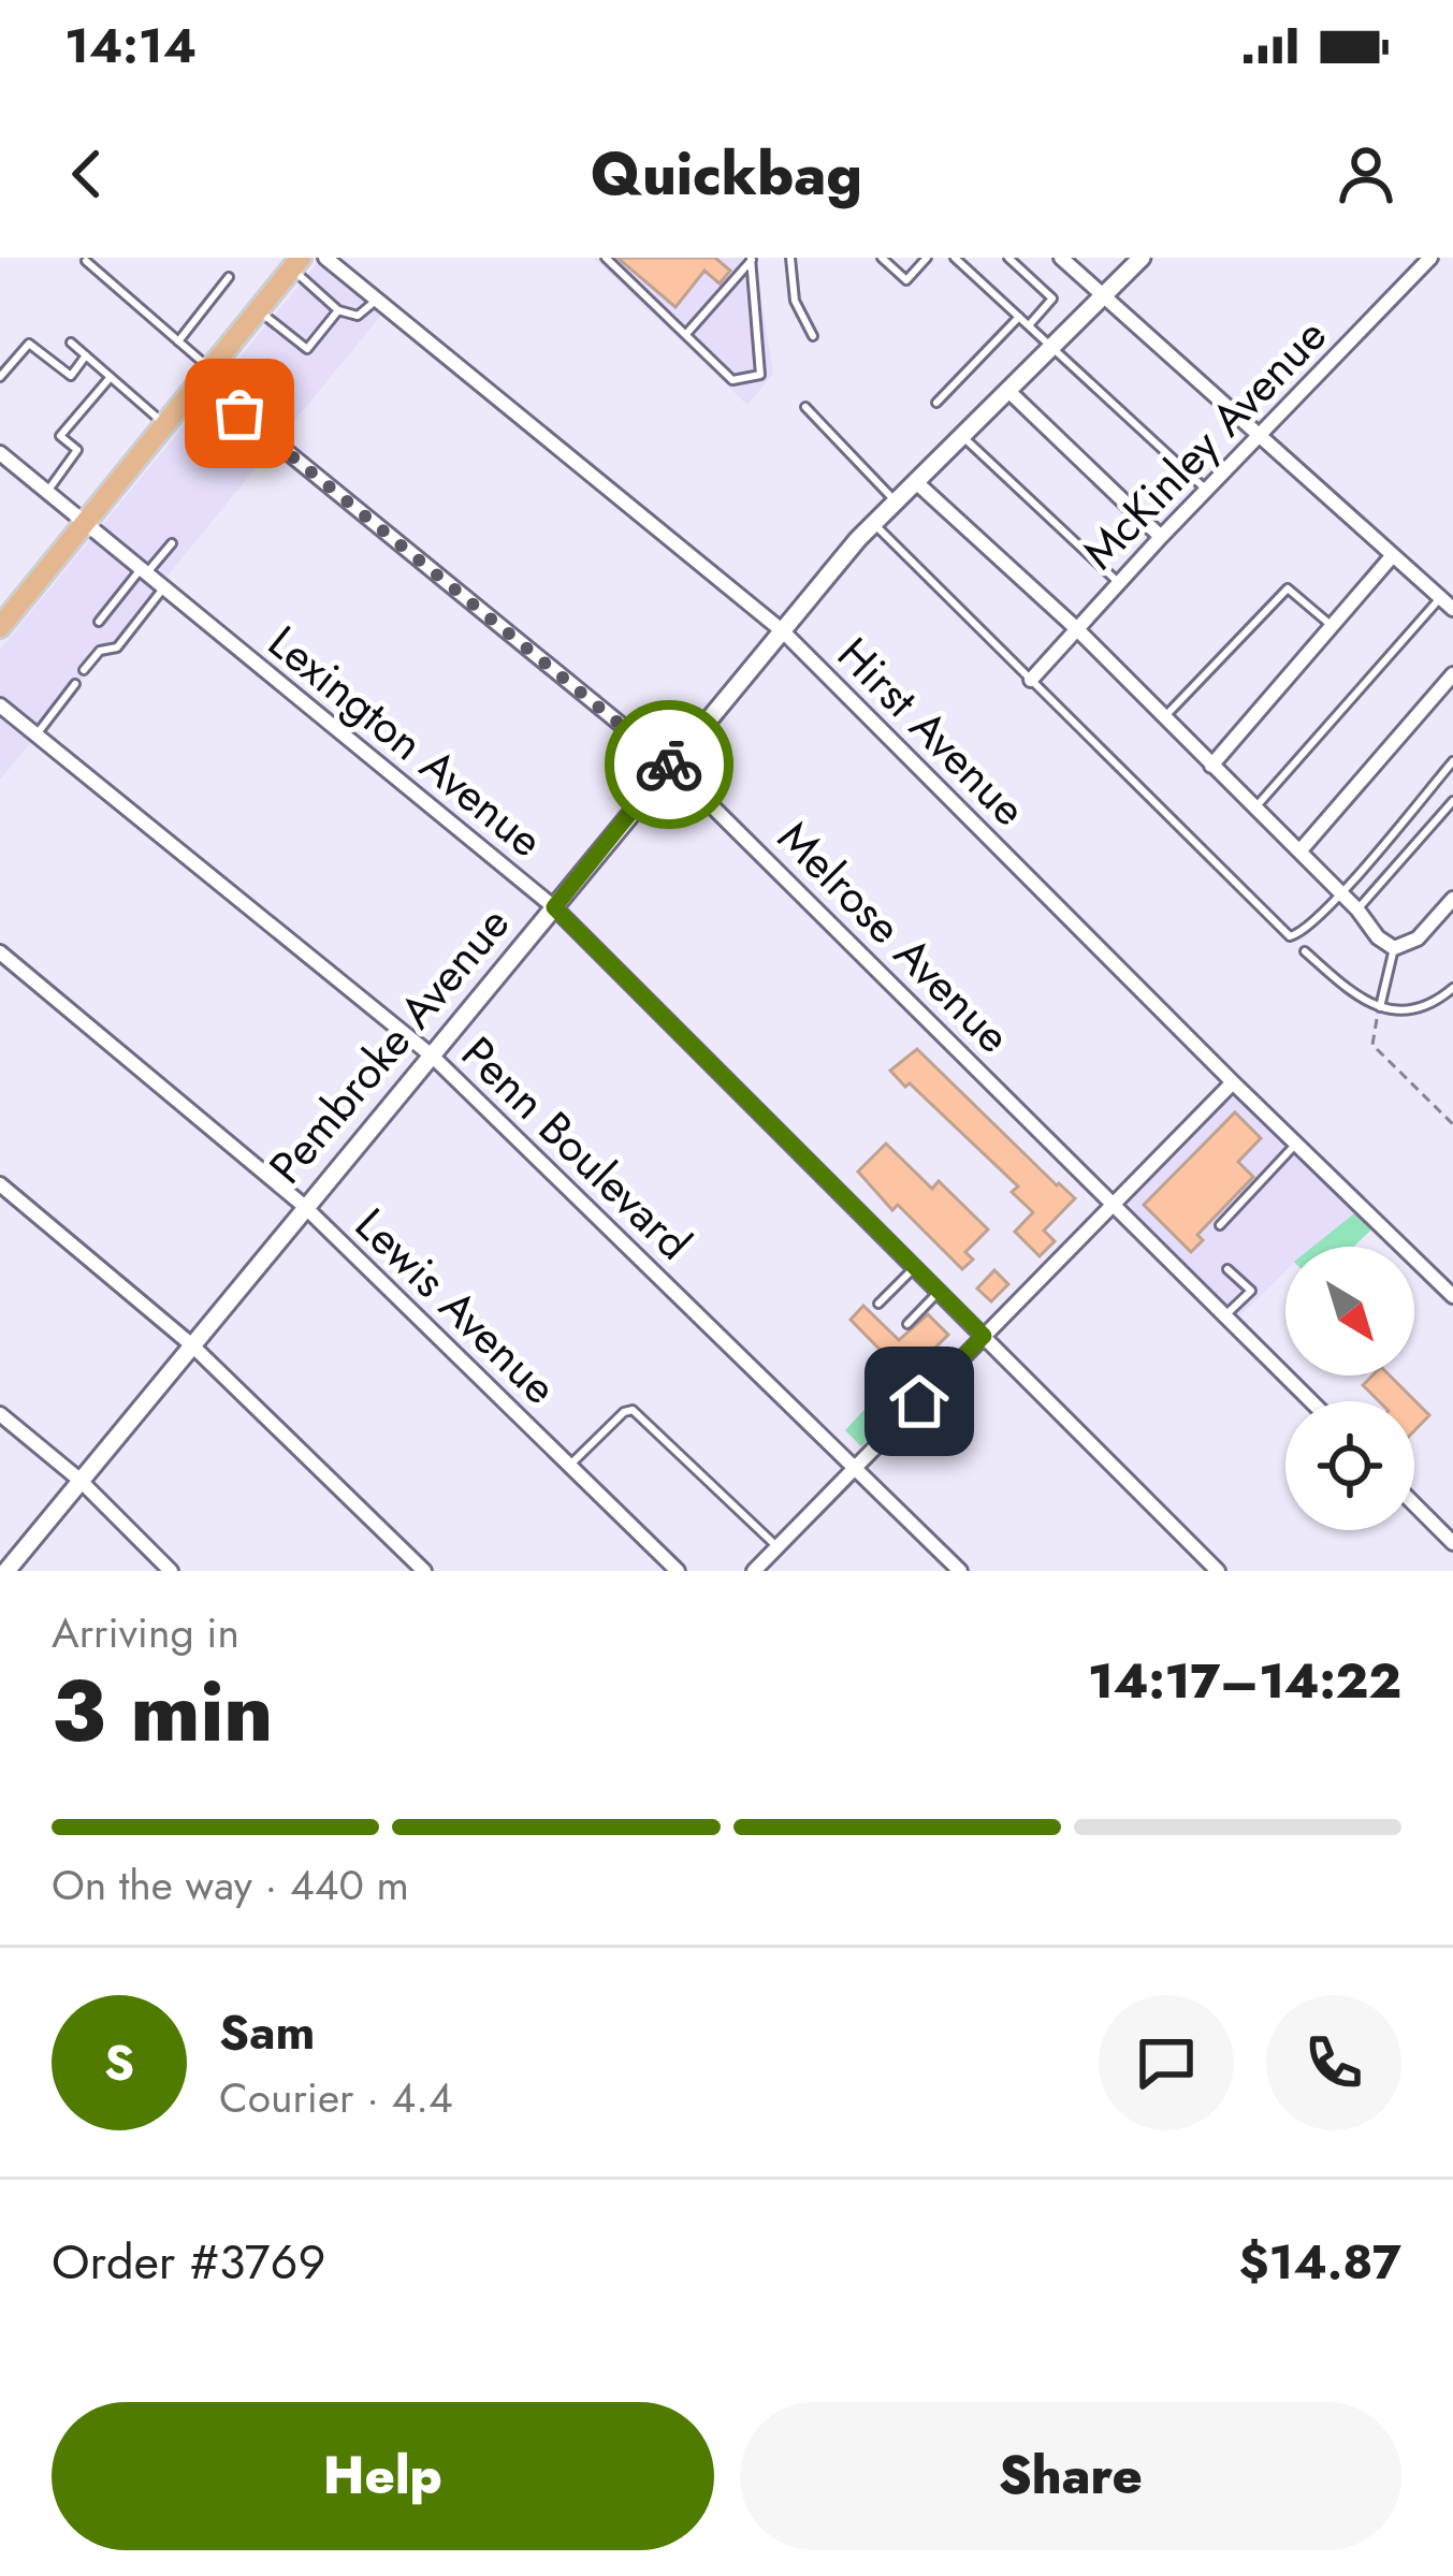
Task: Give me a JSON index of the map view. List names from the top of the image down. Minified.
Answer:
{"streets":{"street":["McKinley Avenue","Hirst Avenue","Lexington Avenue","Melrose Avenue","Pembroke Avenue","Penn Boulevard","Lewis Avenue"]},"crossings":[["Hirst Avenue","Pembroke Avenue"],["Lexington Avenue","Pembroke Avenue"],["Melrose Avenue","Pembroke Avenue"],["Pembroke Avenue","Penn Boulevard"],["Pembroke Avenue","Lewis Avenue"]],"north":"bottom right","page":{"status":"14:14","header":"Quickbag","heading":["3 min","Arriving in","14:17–14:22"],"panel":["Sam","Courier · 4.4","Order #3769","$14.87"],"bar":"On the way · 440 m","round":"S","buttons":["Help","Share"]}}
